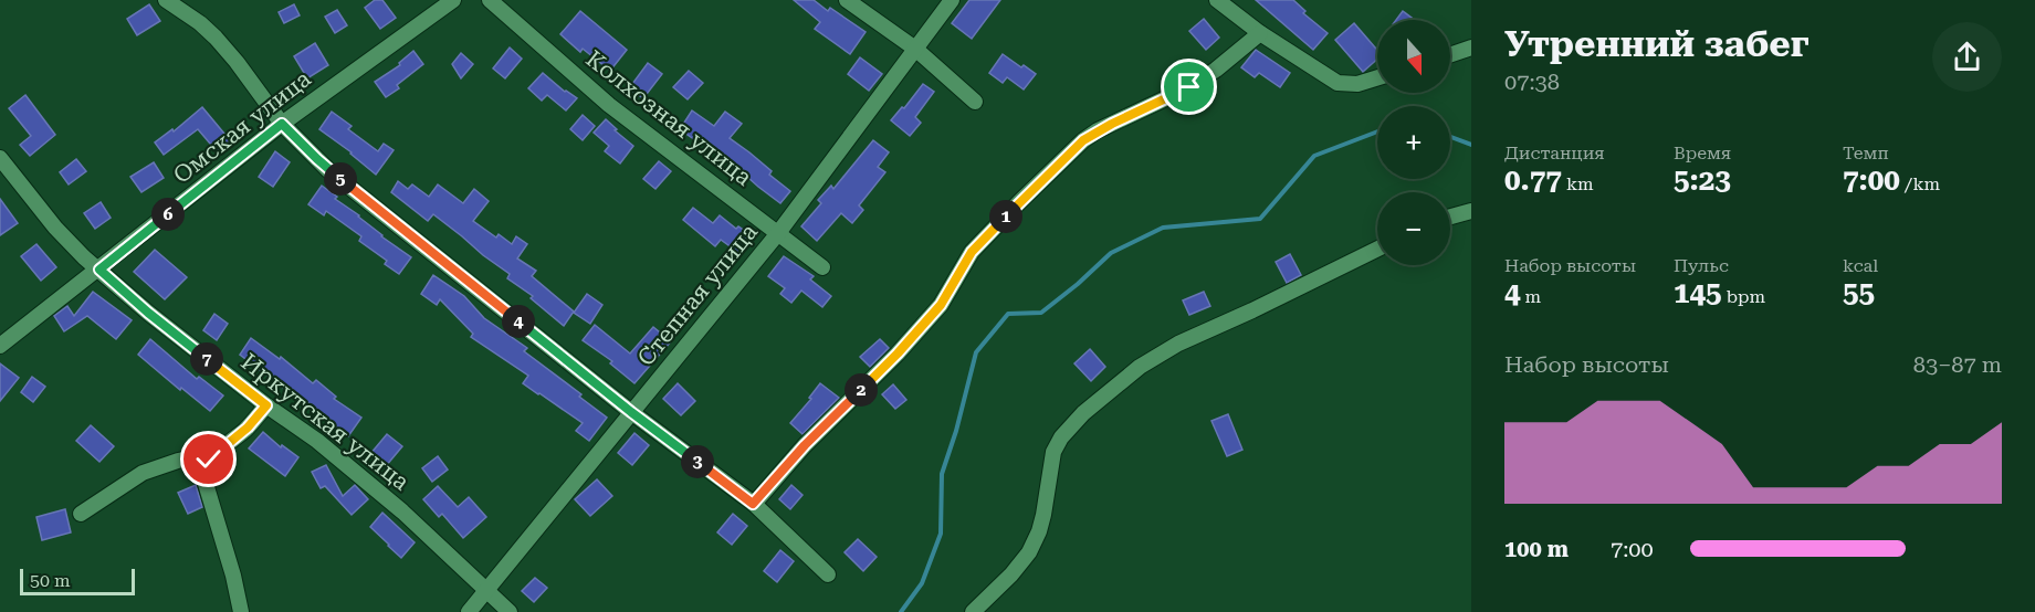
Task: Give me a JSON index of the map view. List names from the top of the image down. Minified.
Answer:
{"streets":{"street":["Колхозная улица","Омская улица","Степная улица","Иркутская улица"]},"crossings":[["Колхозная улица","Степная улица"],["Омская улица","Иркутская улица"],["Степная улица","Иркутская улица"]],"scale_bar":"50 m","north":"bottom","page":{"heading":["Утренний забег","07:38"],"map_buttons":["+","−"],"stats":[["Дистанция","0.77 km"],["Время","5:23"],["Темп","7:00 /km"],["Набор высоты","4 m"],["Пульс","145 bpm"],["kcal","55"]],"pins":["5","6","1","4","7","2","3"],"chart":["Набор высоты","83–87 m"],"list":[{"name":"100 m","note":"7:00"}],"scale":"50 m"}}
